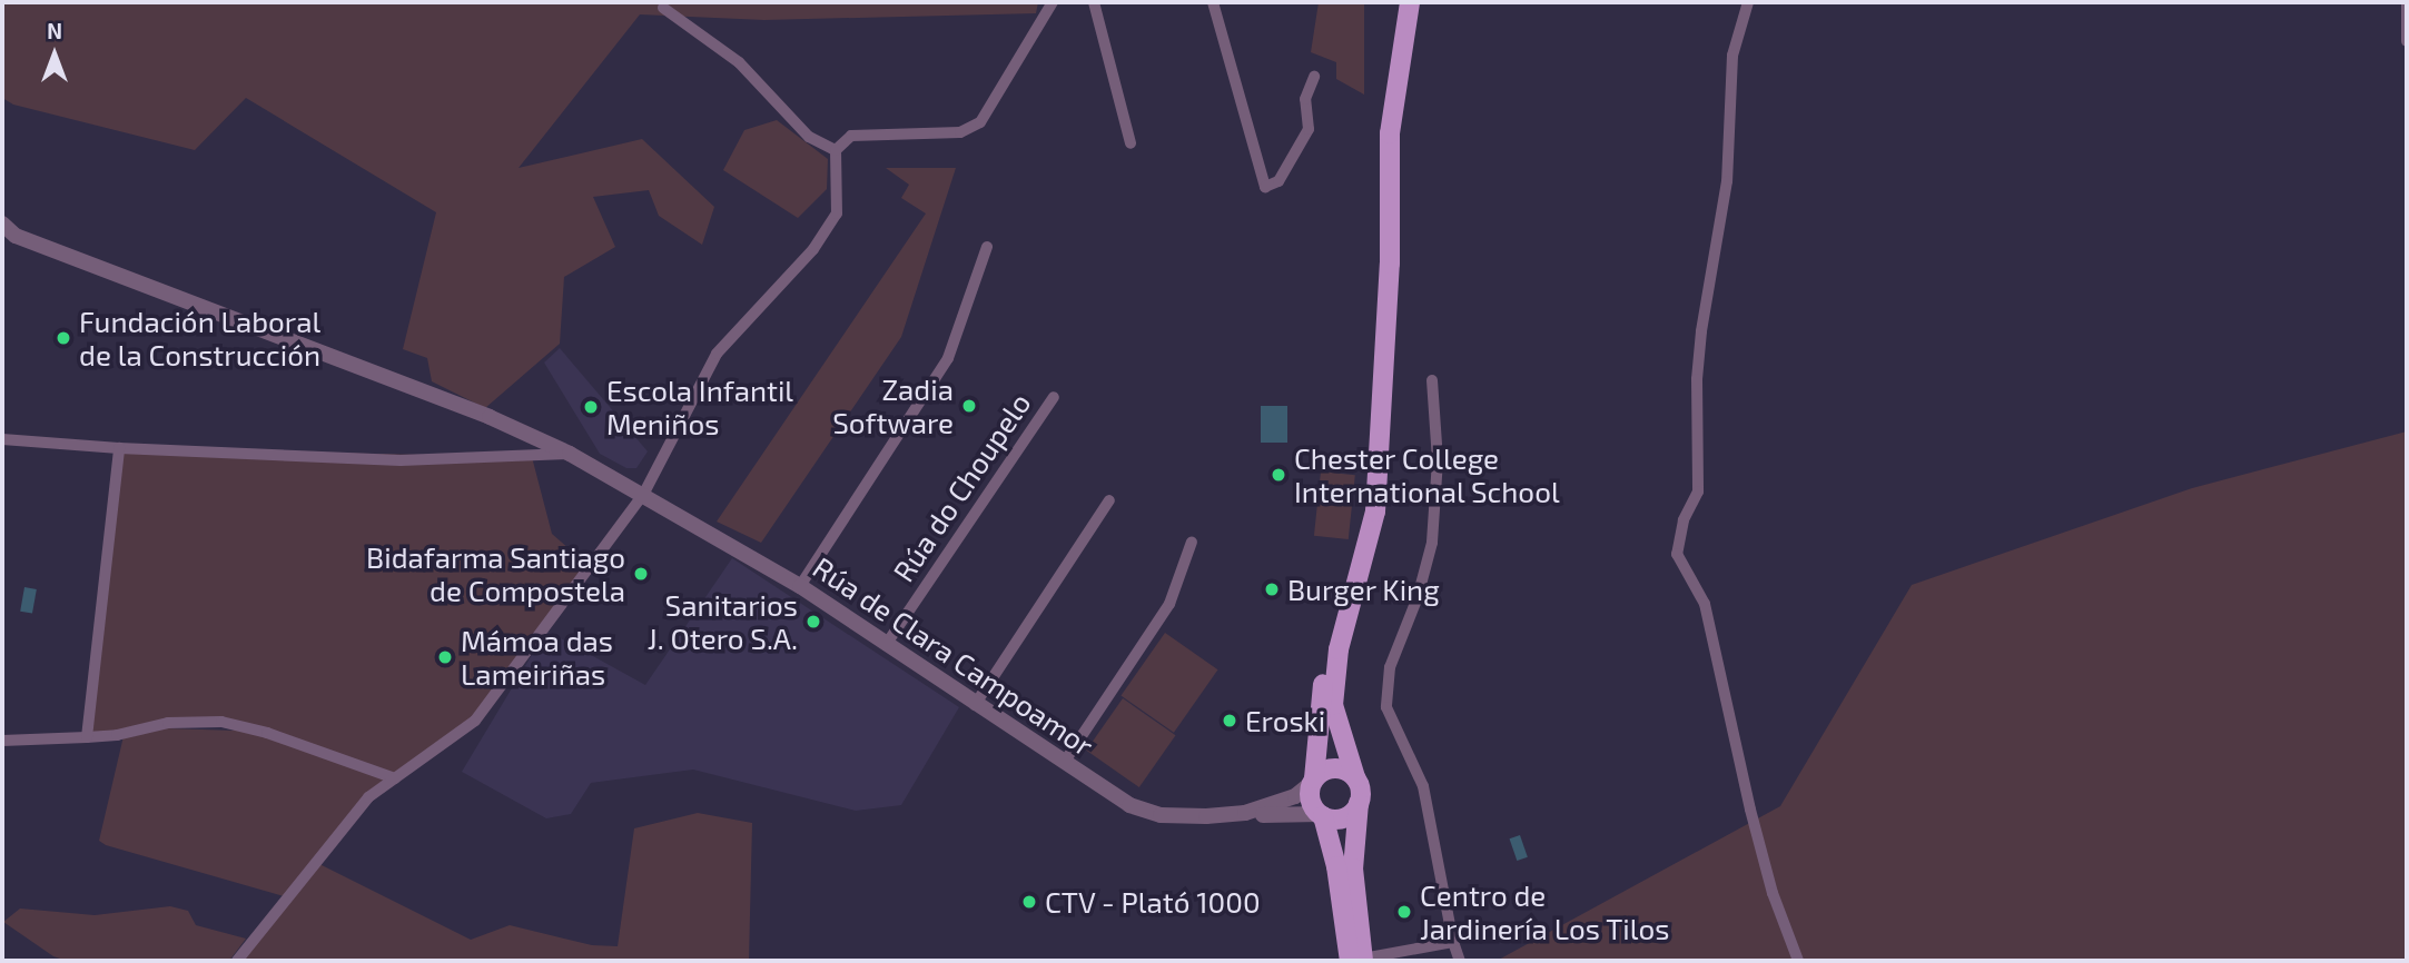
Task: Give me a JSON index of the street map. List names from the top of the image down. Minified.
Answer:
{"streets":{"street":["Rúa do Choupelo","Rúa de Clara Campoamor"]},"crossings":[["Rúa do Choupelo","Rúa de Clara Campoamor"]],"places":["Fundación Laboral de la Construcción","Zadia Software","Escola Infantil Meniños","Chester College International School","Bidafarma Santiago de Compostela","Burger King","Sanitarios J. Otero S.A.","Mámoa das Lameiriñas","Eroski","CTV - Plató 1000","Centro de Jardinería Los Tilos"],"north":"top"}
